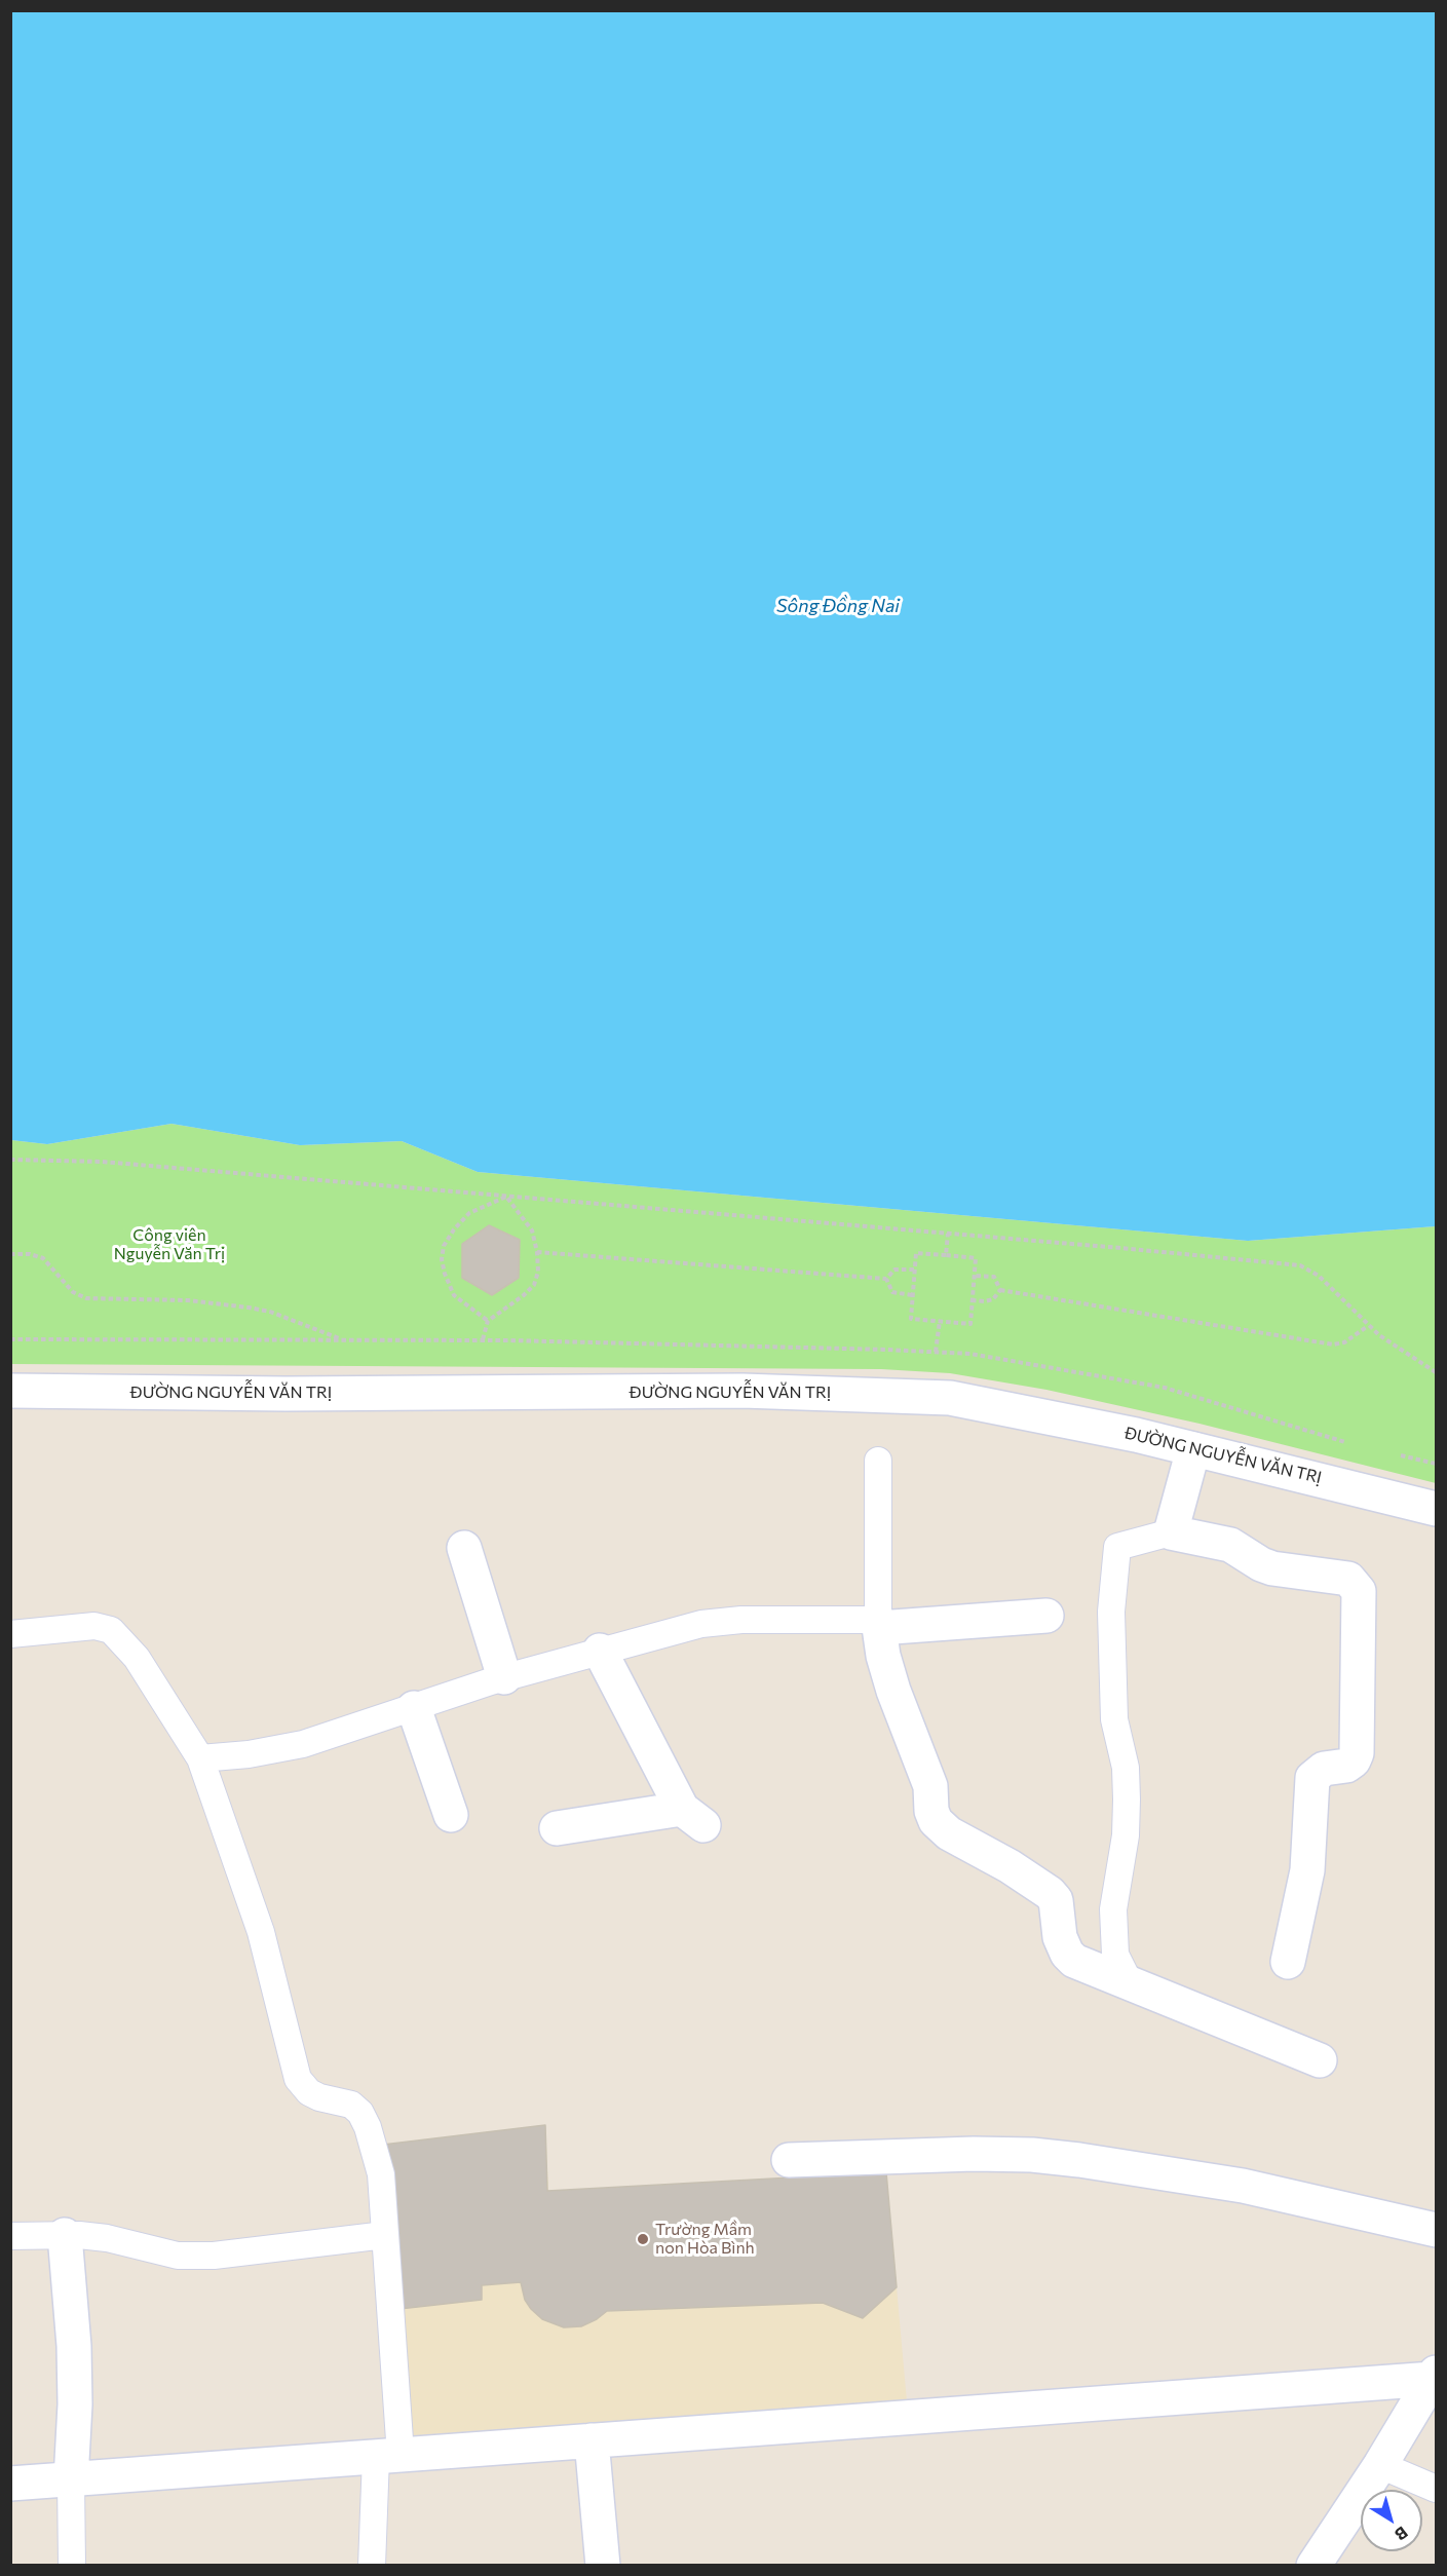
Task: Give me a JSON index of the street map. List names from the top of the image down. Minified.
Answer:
{"streets":{"street":["ĐƯỜNG NGUYỄN VĂN TRỊ"]},"water":["Sông Đồng Nai"],"parks":["Công viên Nguyễn Văn Trị"],"places":["Trường Mầm non Hòa Bình"],"north":"bottom right"}
